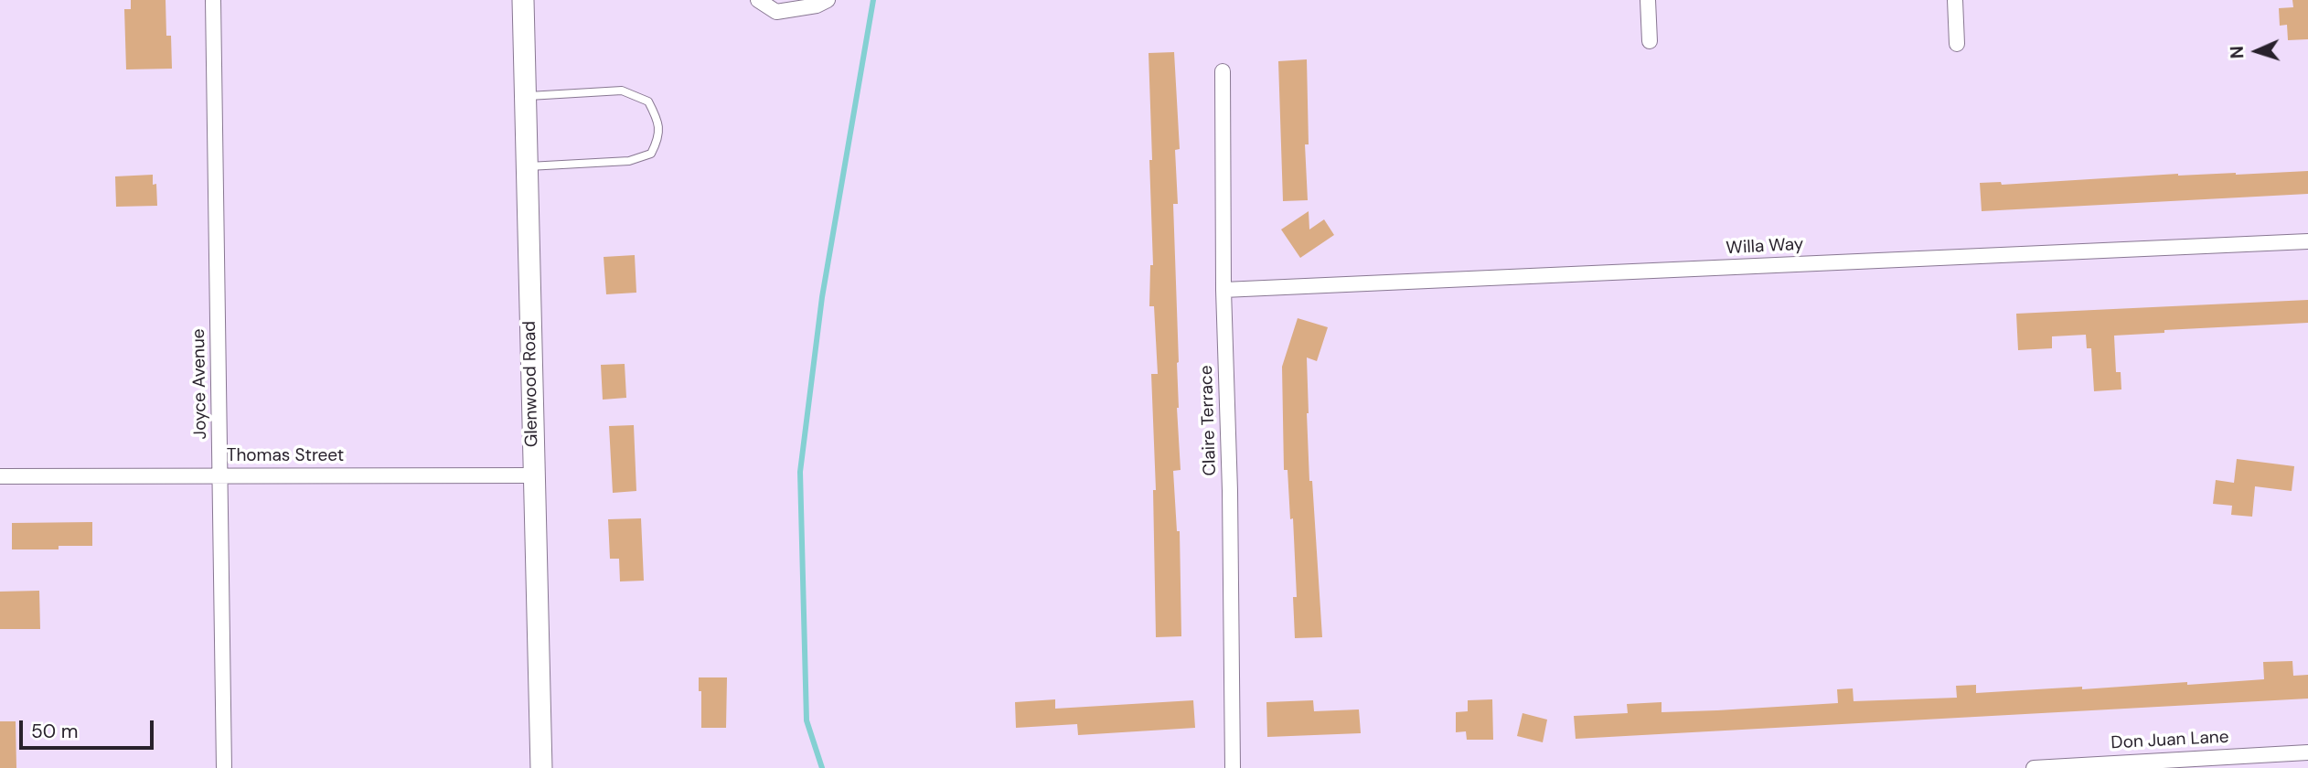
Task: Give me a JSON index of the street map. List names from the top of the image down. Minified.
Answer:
{"streets":{"main road":["Glenwood Road"],"street":["Willa Way","Joyce Avenue","Claire Terrace","Thomas Street","Don Juan Lane"]},"crossings":[["Willa Way","Claire Terrace"],["Joyce Avenue","Thomas Street"],["Glenwood Road","Thomas Street"]],"scale_bar":"50 m","north":"left"}
